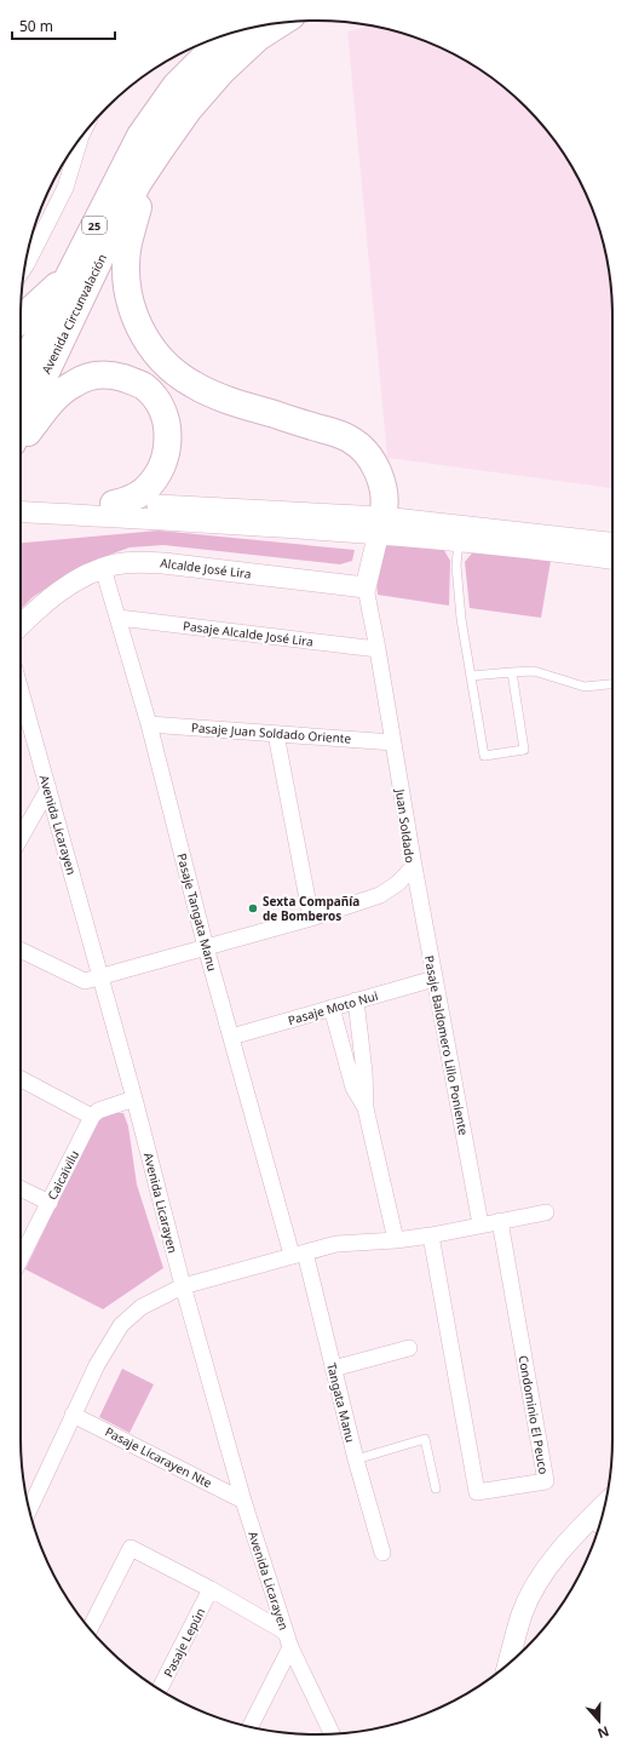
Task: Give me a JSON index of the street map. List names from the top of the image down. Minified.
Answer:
{"streets":{"highway":["25","Avenida Circunvalación"],"street":["Alcalde José Lira","Pasaje Alcalde José Lira","Pasaje Juan Soldado Oriente","Avenida Licarayen","Juan Soldado","Pasaje Tangata Manu","Pasaje Moto Nui","Pasaje Baldomero Lillo Poniente","Caicaivilu","Tangata Manu","Condominio El Peuco","Pasaje Licarayen Nte","Pasaje Lepún"]},"crossings":[["Alcalde José Lira","Juan Soldado"],["Alcalde José Lira","Pasaje Tangata Manu"],["Pasaje Alcalde José Lira","Juan Soldado"],["Pasaje Alcalde José Lira","Pasaje Tangata Manu"],["Pasaje Juan Soldado Oriente","Juan Soldado"],["Pasaje Juan Soldado Oriente","Pasaje Tangata Manu"],["Avenida Licarayen","Juan Soldado"],["Avenida Licarayen","Pasaje Licarayen Nte"],["Juan Soldado","Pasaje Tangata Manu"],["Juan Soldado","Pasaje Baldomero Lillo Poniente"],["Pasaje Tangata Manu","Pasaje Moto Nui"],["Pasaje Tangata Manu","Tangata Manu"],["Pasaje Moto Nui","Pasaje Baldomero Lillo Poniente"]],"places":["Sexta Compañía de Bomberos"],"scale_bar":"50 m","north":"bottom"}
